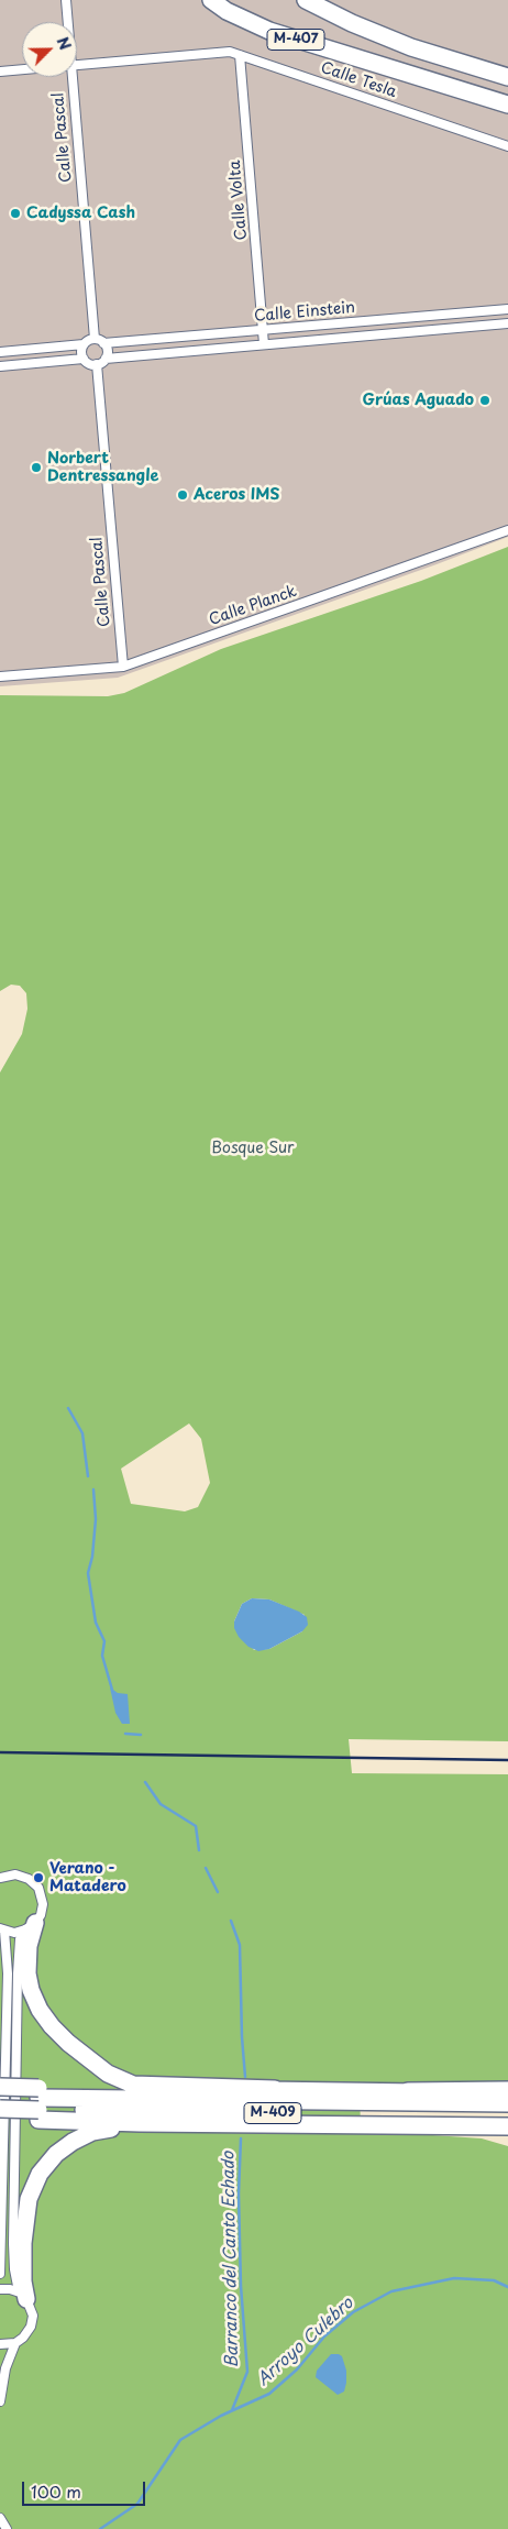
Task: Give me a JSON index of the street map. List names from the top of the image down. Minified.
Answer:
{"streets":{"highway":["M-407","M-409"],"street":["Calle Tesla","Calle Pascal","Calle Volta","Calle Einstein","Calle Planck"]},"crossings":[["Calle Tesla","Calle Volta"],["Calle Pascal","Calle Einstein"],["Calle Pascal","Calle Planck"],["Calle Volta","Calle Einstein"]],"water":["Barranco del Canto Echado","Arroyo Culebro"],"parks":["Bosque Sur"],"places":["Cadyssa Cash","Grúas Aguado","Norbert Dentressangle","Aceros IMS","Verano - Matadero"],"scale_bar":"100 m","north":"top right"}
